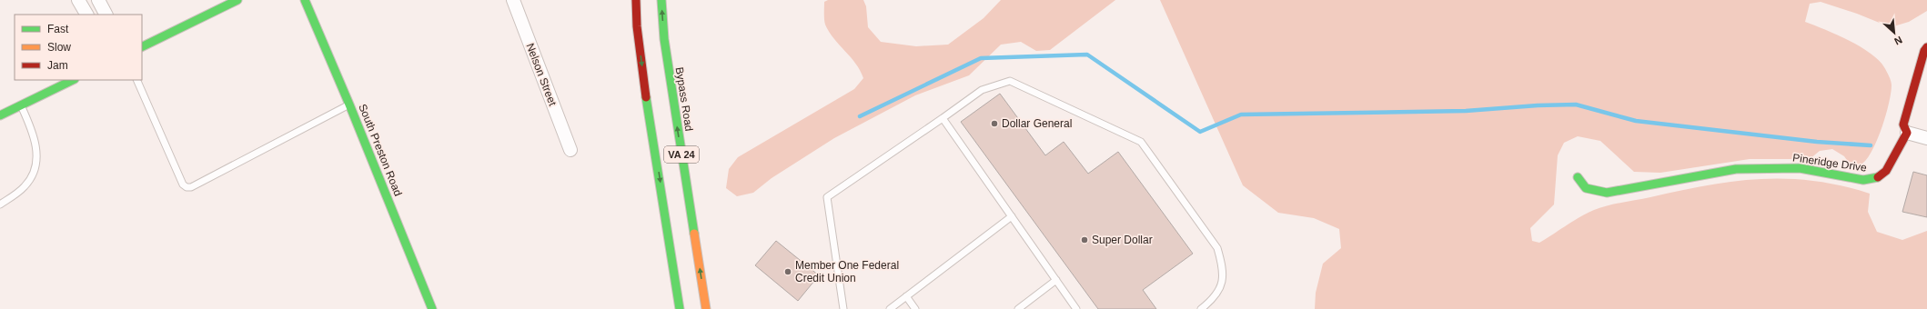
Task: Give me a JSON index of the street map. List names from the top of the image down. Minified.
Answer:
{"streets":{"main road":["Bypass Road","South Preston Road","VA 24","Pineridge Drive"],"street":["Nelson Street"]},"places":["Dollar General","Super Dollar","Member One Federal Credit Union"],"legend":["Fast","Slow","Jam"],"north":"bottom right"}
